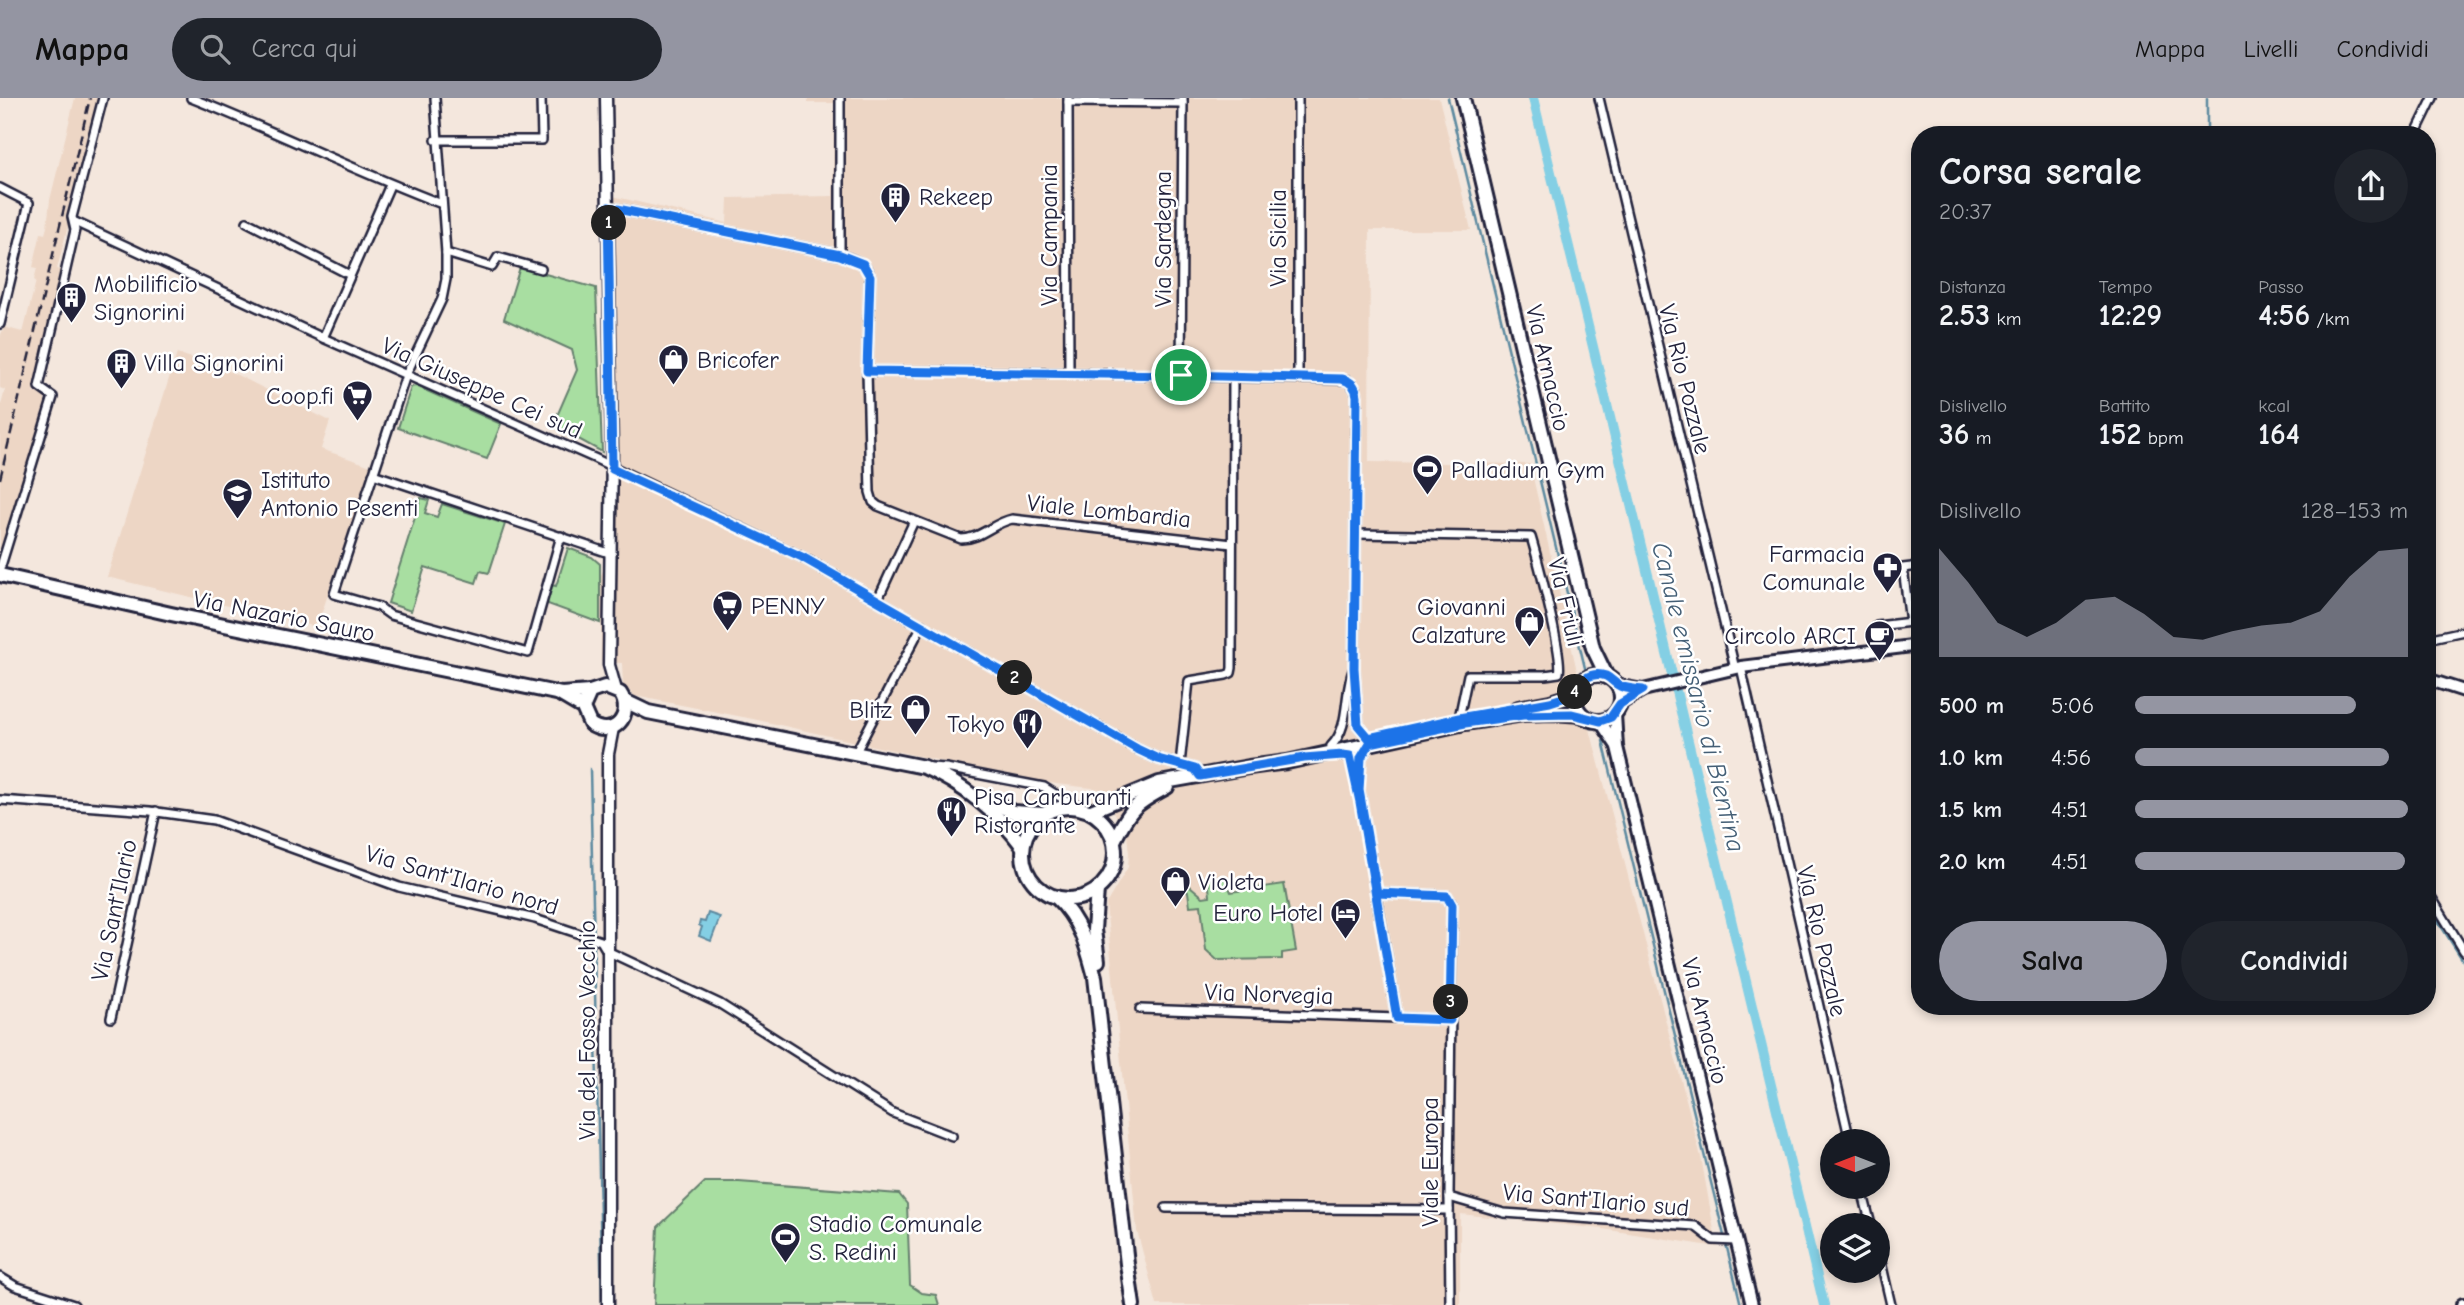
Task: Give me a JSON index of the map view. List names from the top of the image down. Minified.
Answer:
{"streets":{"main road":["Via Arnaccio","Via Nazario Sauro"],"street":["Via Campania","Via Sicilia","Via Sardegna","Via Rio Pozzale","Via Giuseppe Cei sud","Viale Lombardia","Via Friuli","Via Sant'Ilario nord","Via Sant'Ilario","Via Norvegia","Via del Fosso Vecchio","Viale Europa","Via Sant'Ilario sud"]},"crossings":[["Via Arnaccio","Via Sant'Ilario sud"],["Via Nazario Sauro","Via del Fosso Vecchio"],["Via Sant'Ilario nord","Via Sant'Ilario"],["Via Sant'Ilario nord","Via del Fosso Vecchio"],["Viale Europa","Via Sant'Ilario sud"]],"water":["Canale emissario di Bientina"],"places":{"building":["Rekeep","Mobilificio Signorini","Villa Signorini"],"shop":["Bricofer","Giovanni Calzature","Blitz","Violeta"],"supermarket":["Coop.fi","PENNY"],"sports":["Palladium Gym","Stadio Comunale S. Redini"],"school or university":["Istituto Antonio Pesenti"],"pharmacy":["Farmacia Comunale"],"cafe":["Circolo ARCI"],"restaurant":["Tokyo","Pisa Carburanti Ristorante"],"hotel":["Euro Hotel"]},"north":"left","page":{"header":"Mappa","search":"Cerca qui","nav":["Mappa","Livelli","Condividi"],"heading":["Corsa serale","20:37"],"pins":["1","2","4","3"],"stats":[["Distanza","2.53 km"],["Tempo","12:29"],["Passo","4:56 /km"],["Dislivello","36 m"],["Battito","152 bpm"],["kcal","164"]],"chart":["Dislivello","128–153 m"],"list":[{"name":"500 m","note":"5:06"},{"name":"1.0 km","note":"4:56"},{"name":"1.5 km","note":"4:51"},{"name":"2.0 km","note":"4:51"}],"buttons":["Salva","Condividi"]}}
